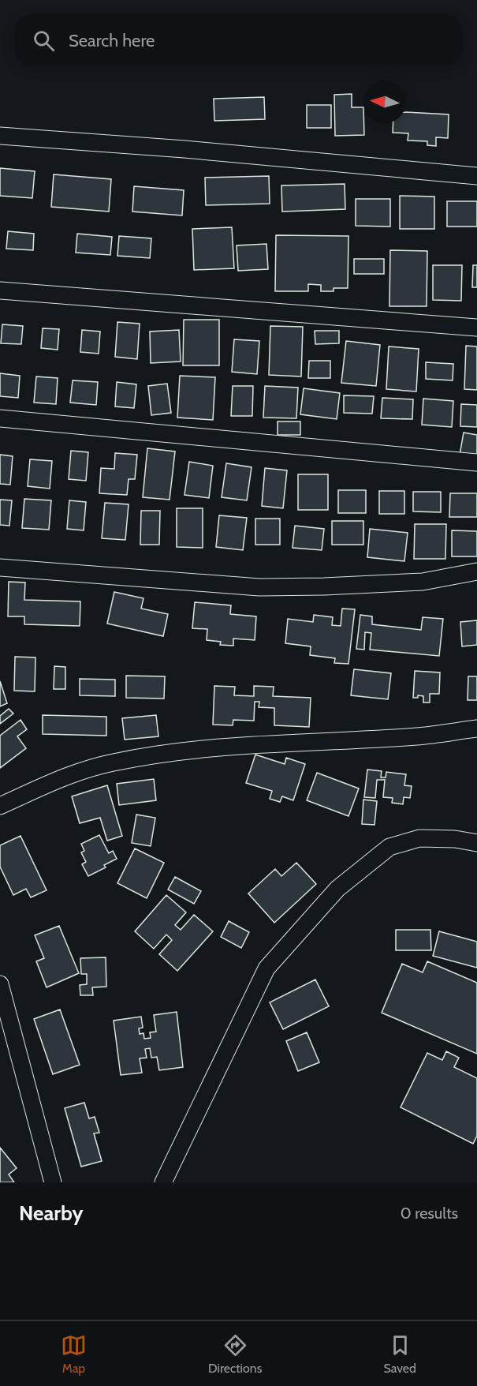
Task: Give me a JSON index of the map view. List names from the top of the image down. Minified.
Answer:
{"north":"left","page":{"search":"Search here","heading":["Nearby","0 results"],"nav":["Map","Directions","Saved"]}}
